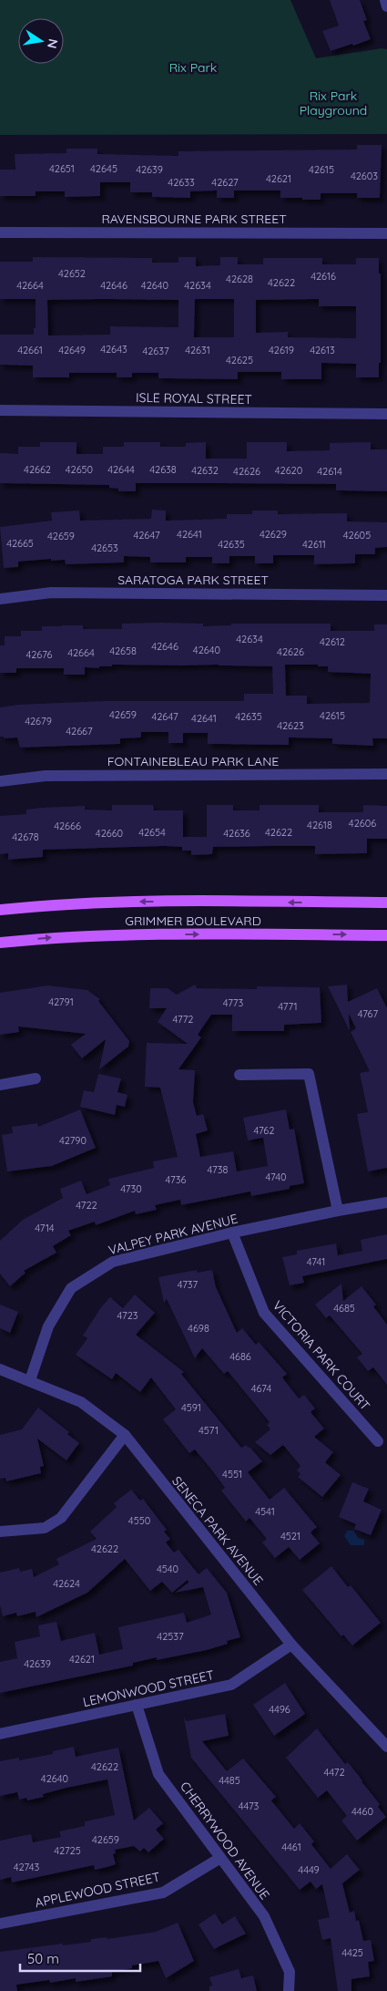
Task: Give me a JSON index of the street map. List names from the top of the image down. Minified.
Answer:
{"streets":{"main road":["GRIMMER BOULEVARD"],"street":["RAVENSBOURNE PARK STREET","ISLE ROYAL STREET","SARATOGA PARK STREET","FONTAINEBLEAU PARK LANE","VALPEY PARK AVENUE","VICTORIA PARK COURT","SENECA PARK AVENUE","LEMONWOOD STREET","CHERRYWOOD AVENUE","APPLEWOOD STREET"]},"crossings":[["VALPEY PARK AVENUE","VICTORIA PARK COURT"],["VALPEY PARK AVENUE","SENECA PARK AVENUE"],["SENECA PARK AVENUE","LEMONWOOD STREET"],["LEMONWOOD STREET","CHERRYWOOD AVENUE"],["CHERRYWOOD AVENUE","APPLEWOOD STREET"]],"parks":["Rix Park","Rix Park Playground"],"house_numbers":["42651","42645","42639","42615","42603","42621","42633","42627","42652","42616","42628","42622","42664","42646","42640","42634","42643","42661","42649","42631","42619","42613","42637","42625","42662","42650","42644","42638","42632","42620","42626","42614","42641","42629","42647","42605","42659","42665","42635","42611","42653","42634","42612","42646","42640","42658","42626","42664","42676","42659","42615","42647","42635","42641","42679","42623","42667","42606","42618","42666","42654","42622","42660","42636","42678","42791","4773","4771","4767","4772","4762","42790","4738","4740","4736","4730","4722","4714","4741","4737","4685","4723","4698","4686","4674","4591","4571","4551","4541","4550","4521","42622","4540","42624","42537","42621","42639","4496","42622","4472","42640","4485","4473","4460","42659","4461","42725","42743","4449","4425"],"scale_bar":"50 m","north":"right"}
